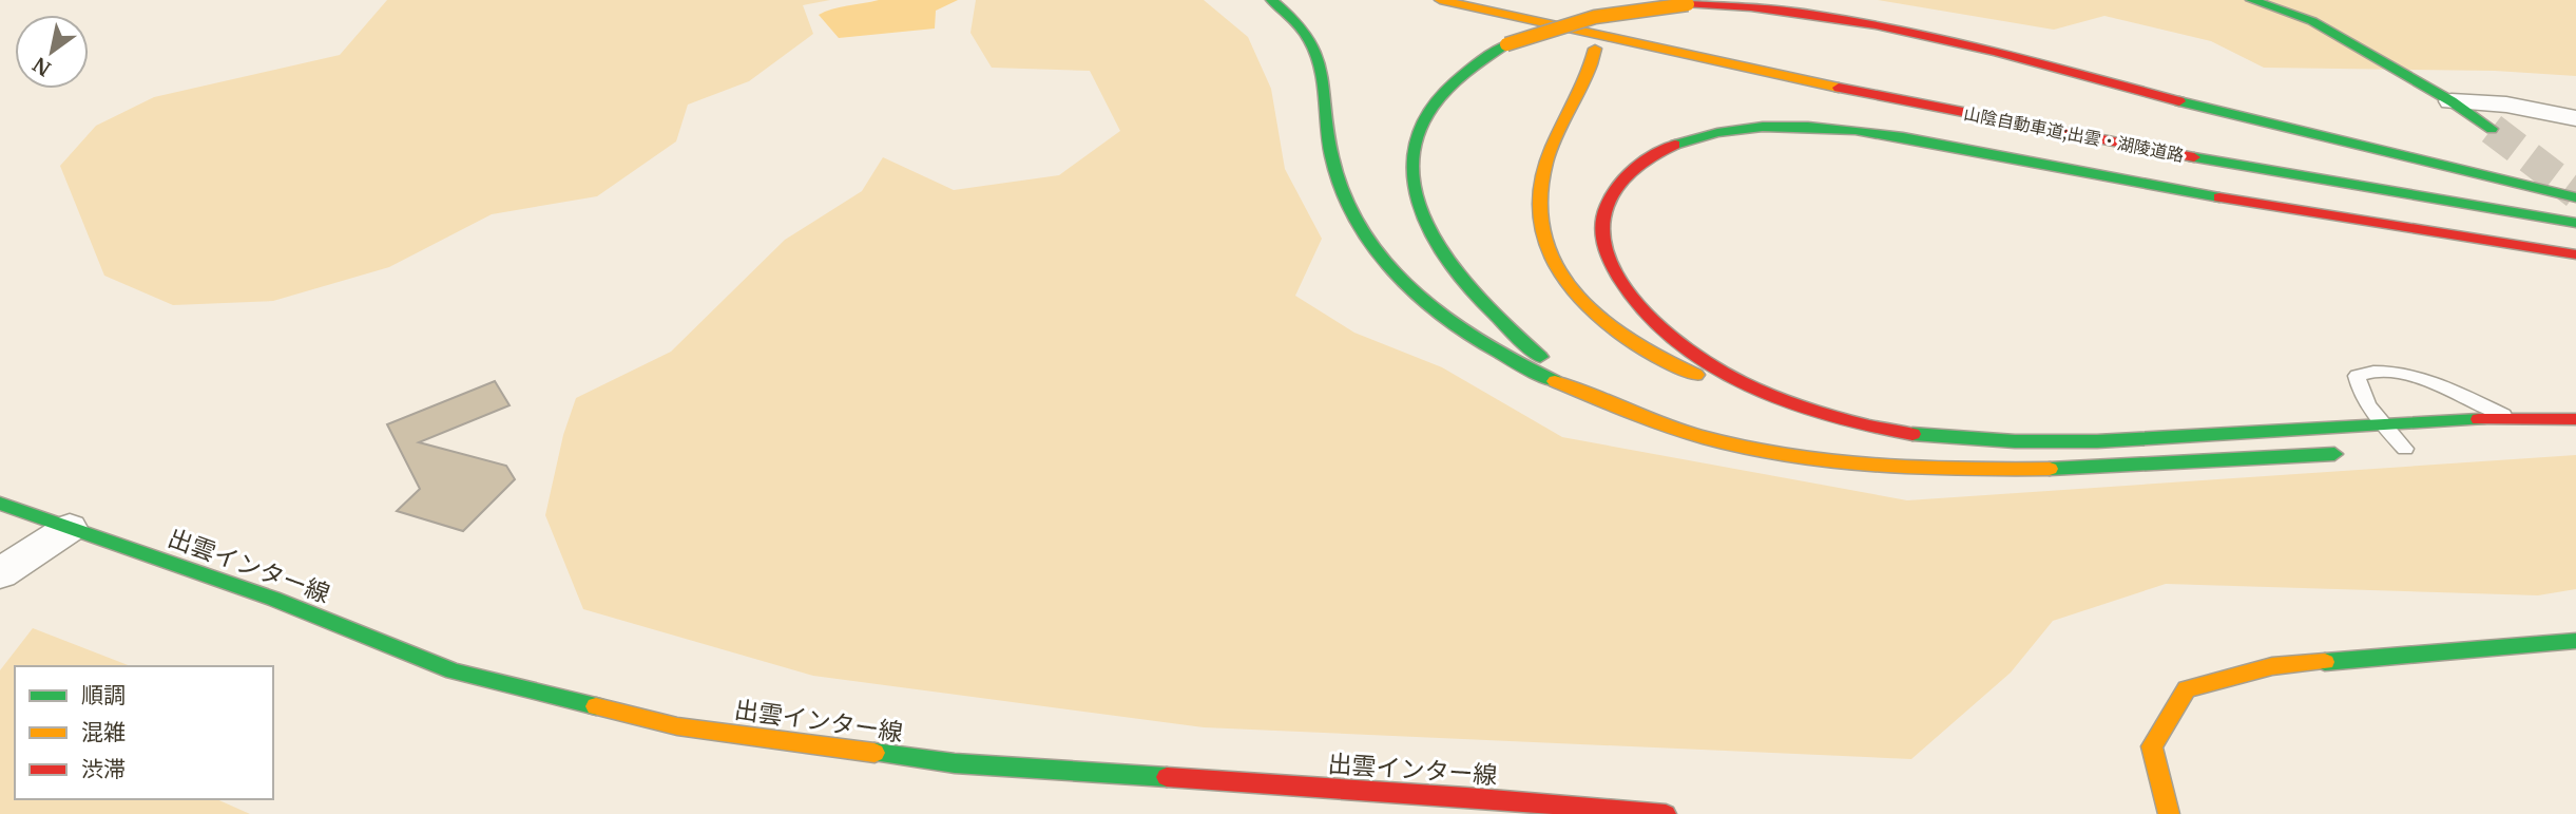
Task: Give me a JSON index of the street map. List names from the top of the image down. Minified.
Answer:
{"streets":{"main road":["山陰自動車道;出雲・湖陵道路","出雲インター線"]},"legend":["順調","混雑","渋滞"],"north":"bottom left"}
